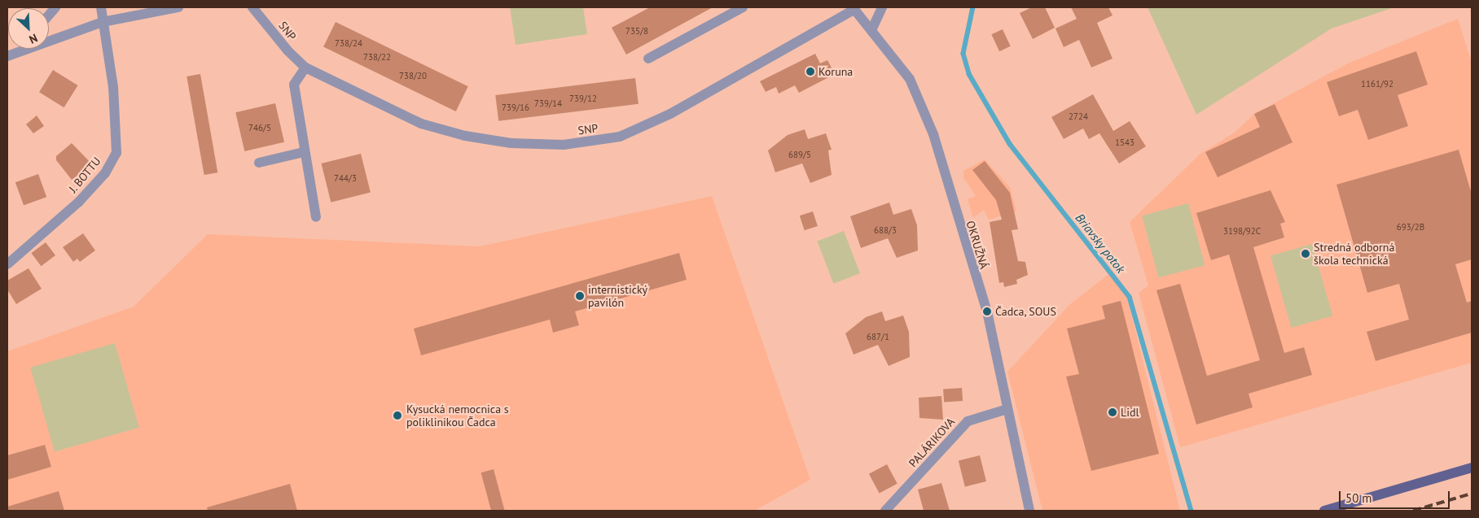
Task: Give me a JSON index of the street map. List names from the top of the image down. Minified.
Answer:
{"streets":{"street":["SNP","J. BOTTU","OKRUŽNÁ","PALÁRIKOVA"]},"crossings":[["SNP","OKRUŽNÁ"],["OKRUŽNÁ","PALÁRIKOVA"]],"water":["Briavsky potok"],"places":["Koruna","Stredná odborná škola technická","internistický pavilón","Čadca, SOUS","Lidl","Kysucká nemocnica s poliklinikou Čadca"],"house_numbers":["735/8","738/24","738/22","738/20","1161/92","739/12","739/14","739/16","2724","746/5","1543","689/5","744/3","693/2B","688/3","3198/92C","687/1"],"scale_bar":"50 m","north":"bottom right"}
